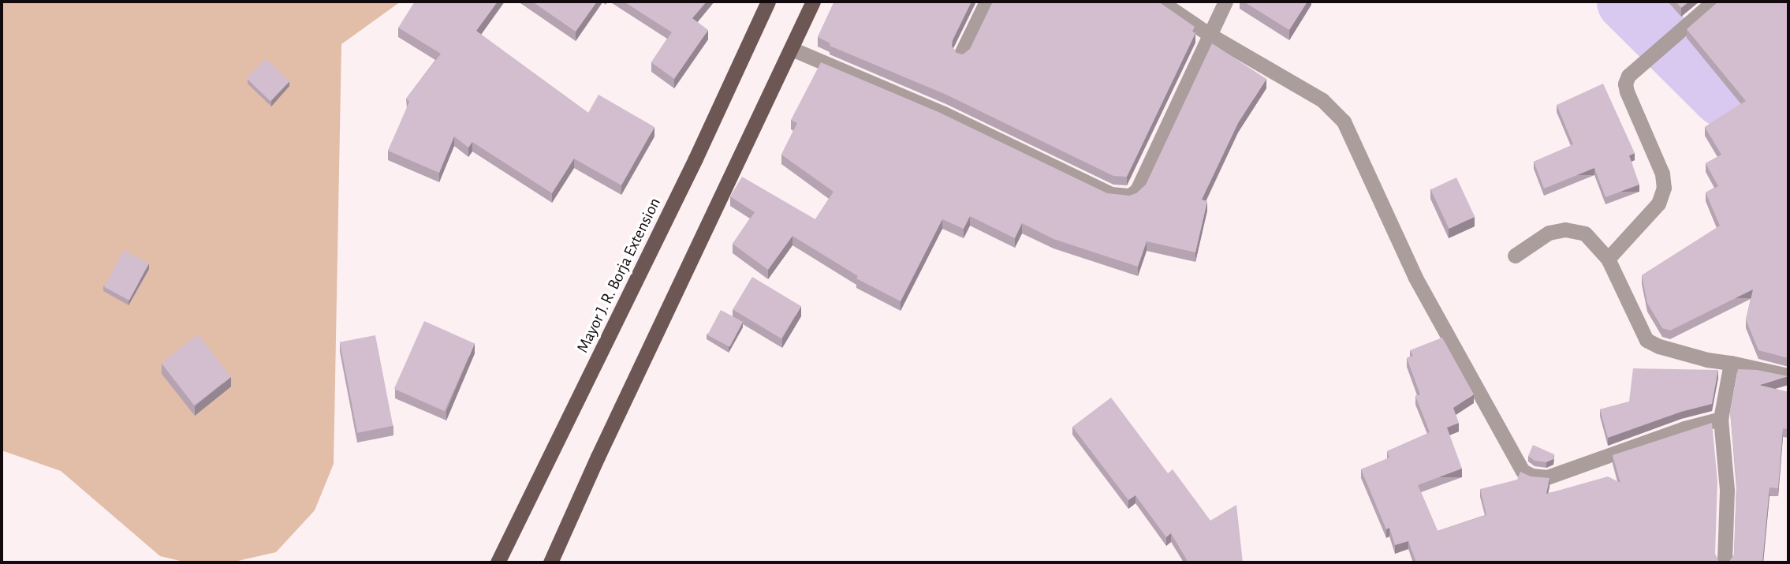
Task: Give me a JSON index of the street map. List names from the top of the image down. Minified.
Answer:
{"streets":{"main road":["Mayor J. R. Borja Extension"]}}
